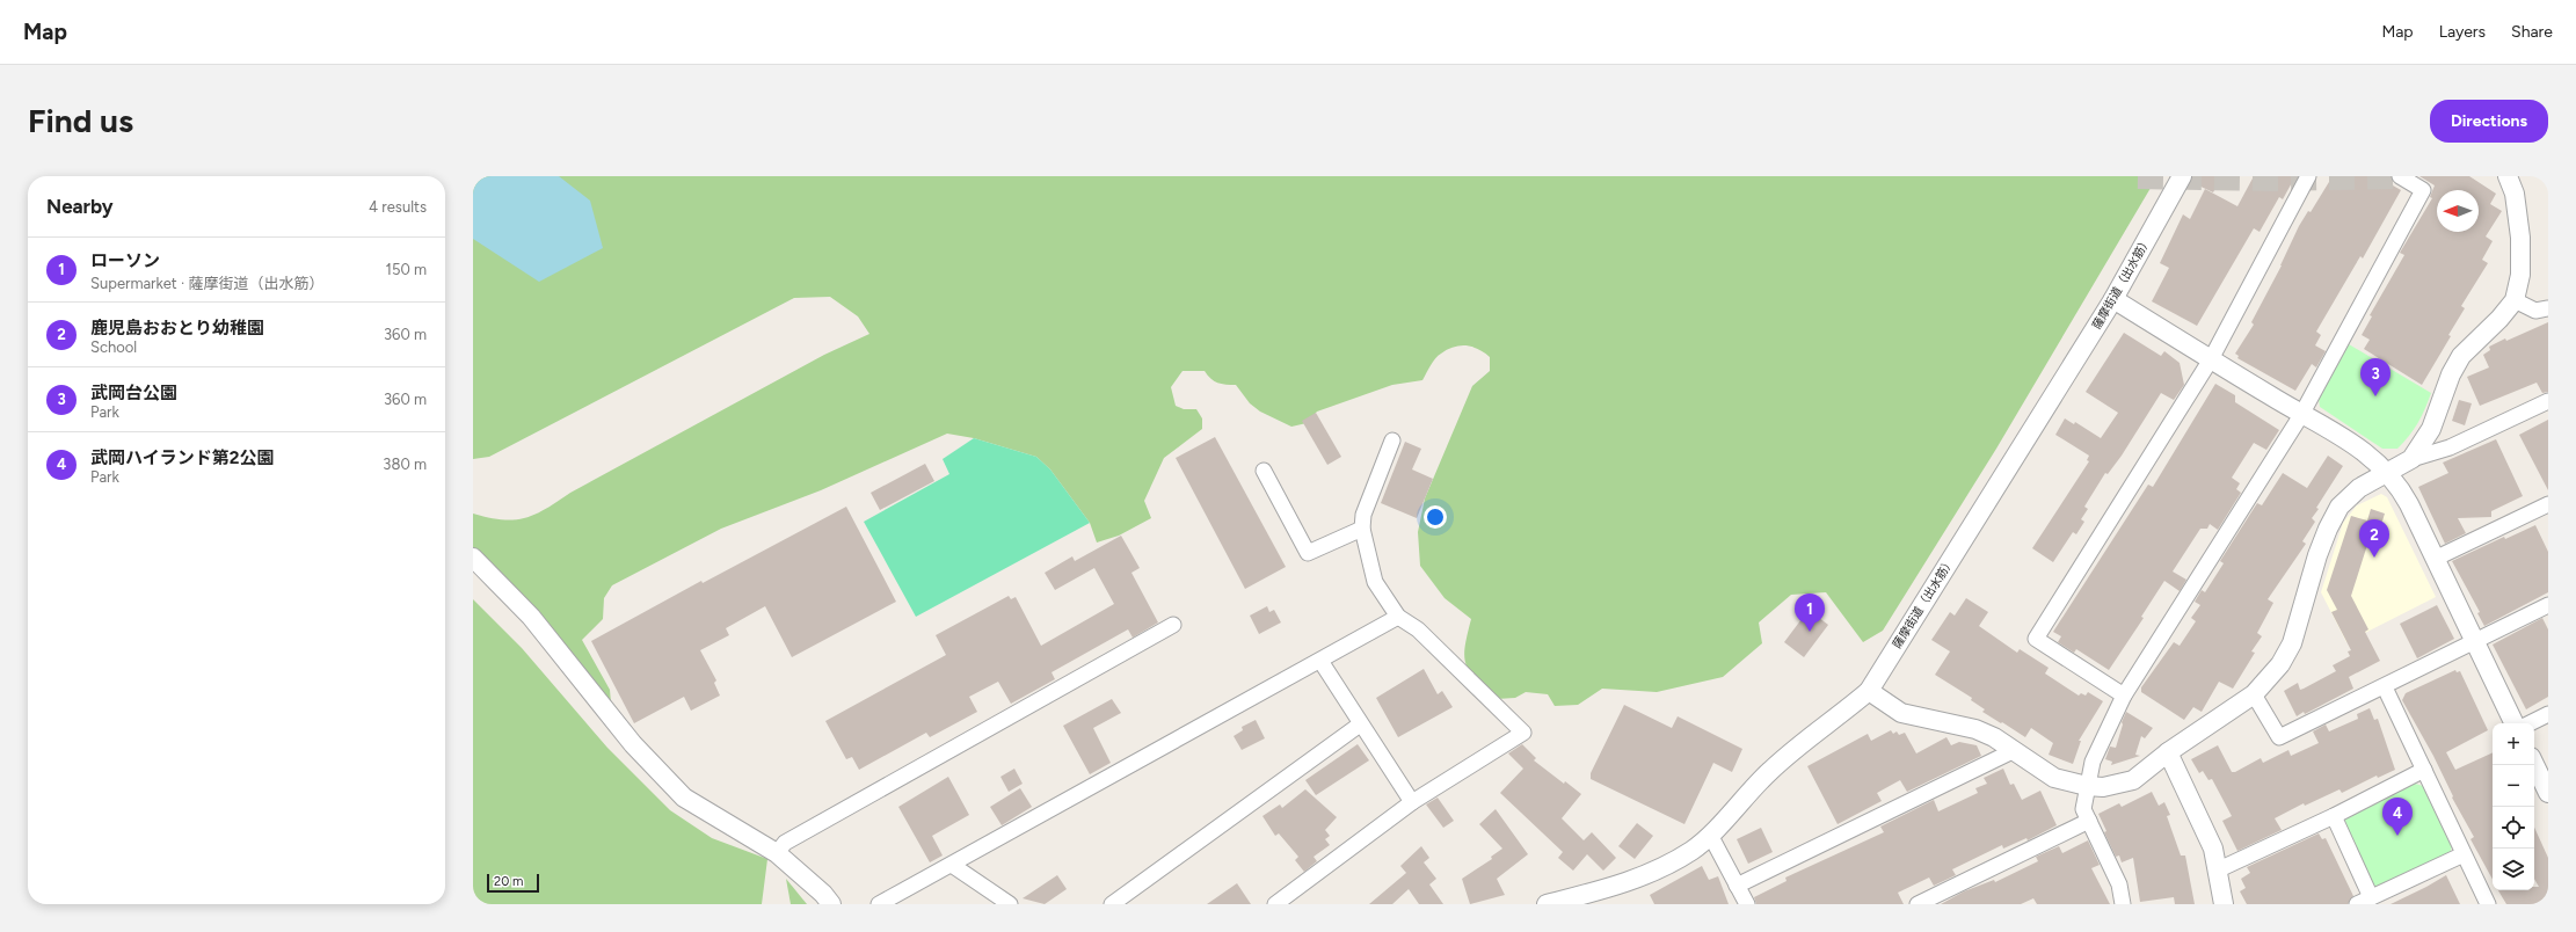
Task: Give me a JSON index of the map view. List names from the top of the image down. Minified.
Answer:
{"streets":{"street":["薩摩街道（出水筋）"]},"scale_bar":"20 m","north":"left","page":{"header":"Map","nav":["Map","Layers","Share"],"buttons":"Directions","title":"Find us","heading":["Nearby","4 results"],"list":[{"mark":"1","name":"ローソン","note":"Supermarket · 薩摩街道（出水筋）","value":"150 m"},{"mark":"2","name":"鹿児島おおとり幼稚園","note":"School","value":"360 m"},{"mark":"3","name":"武岡台公園","note":"Park","value":"360 m"},{"mark":"4","name":"武岡ハイランド第2公園","note":"Park","value":"380 m"}],"pins":["3","2","1","4"],"map_buttons":["+","−"],"scale":"20 m"}}
